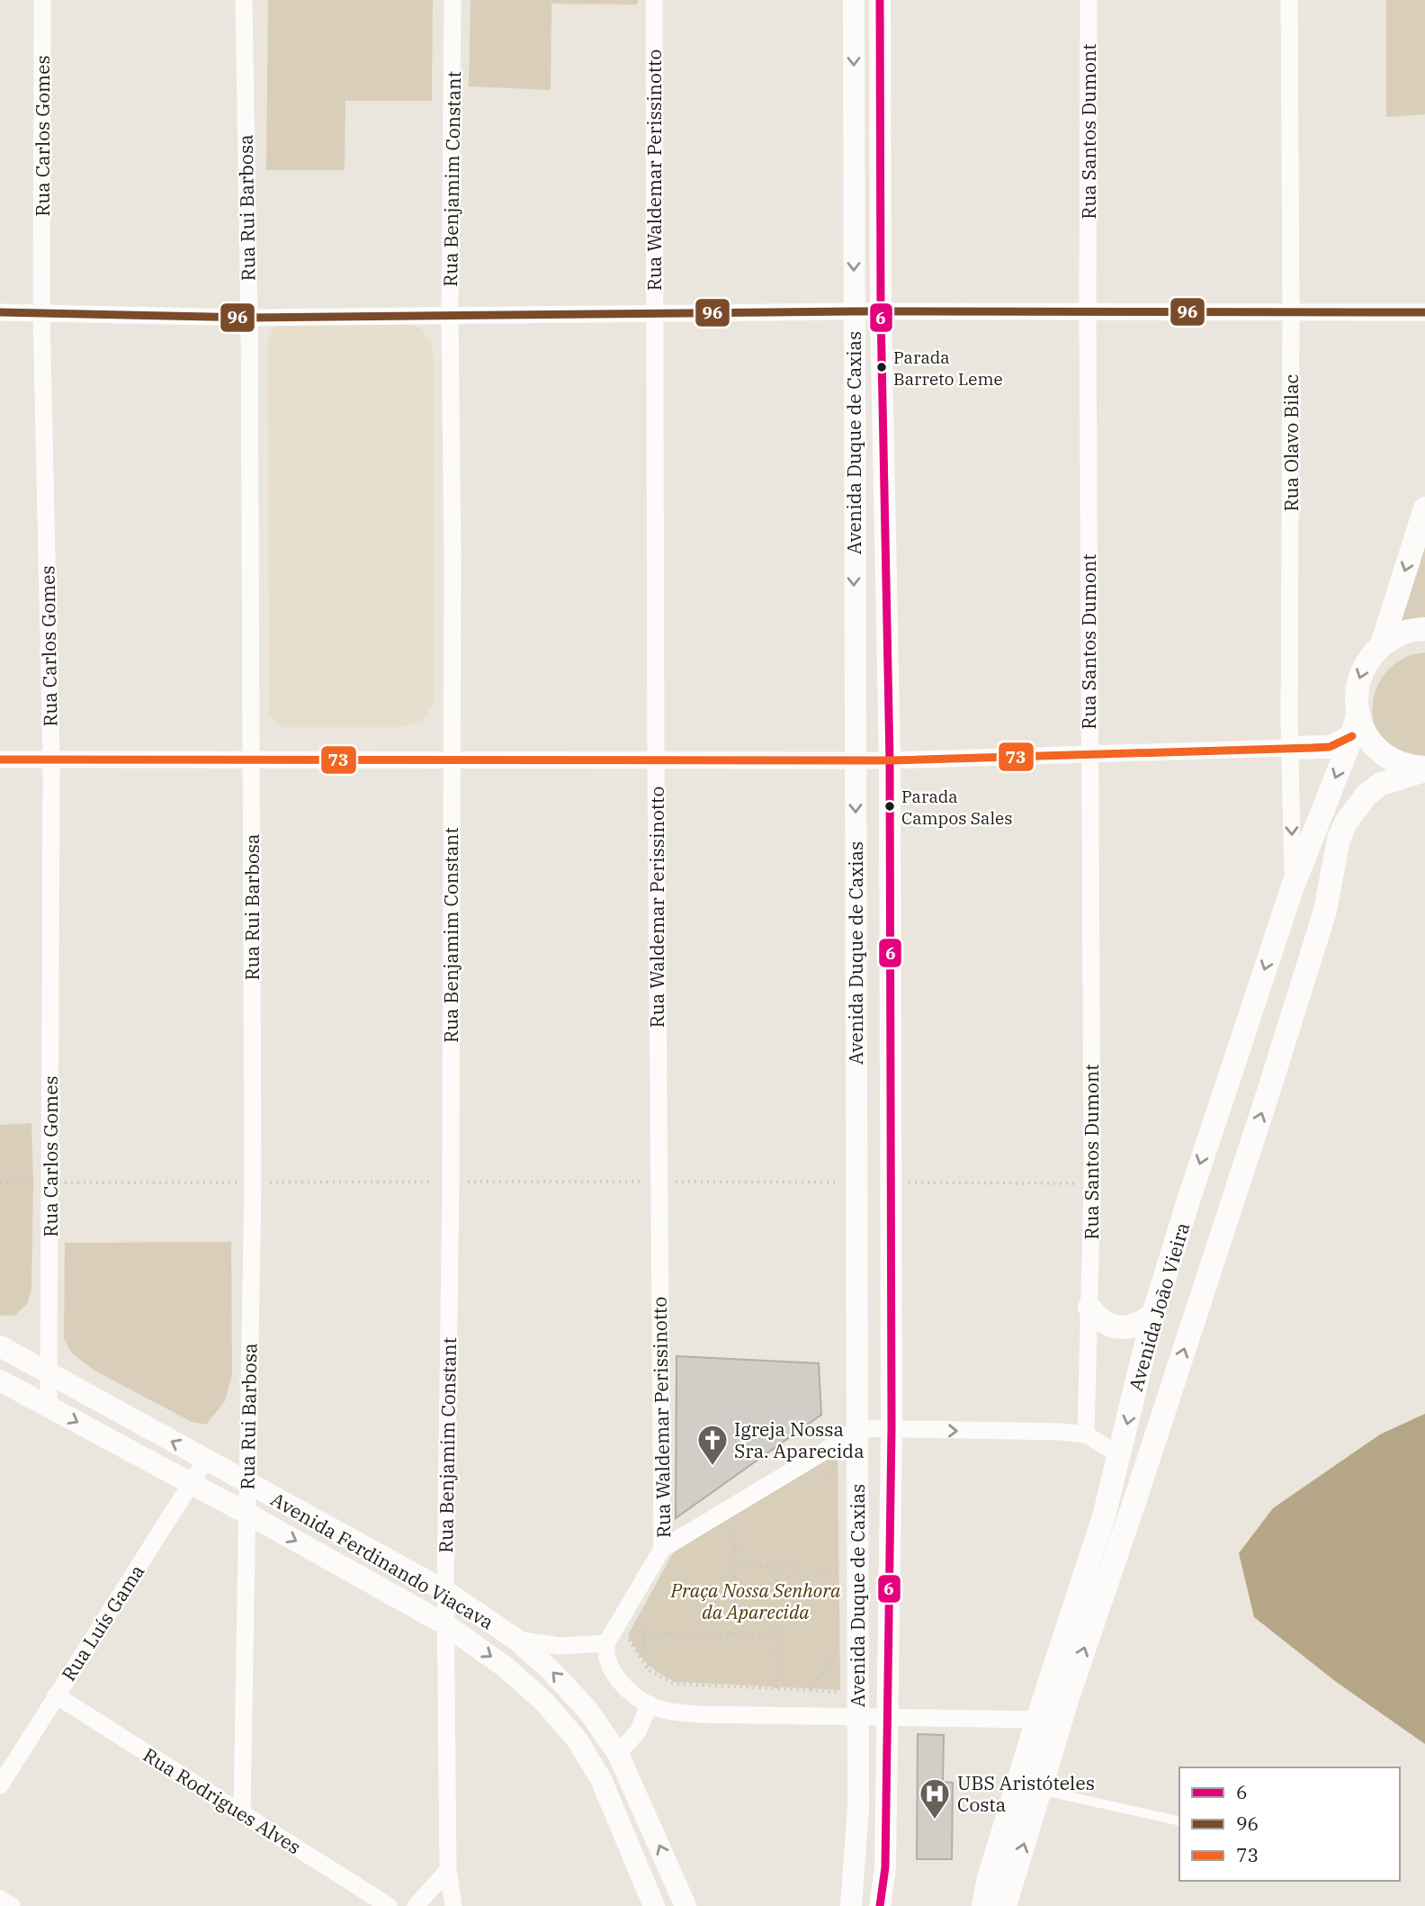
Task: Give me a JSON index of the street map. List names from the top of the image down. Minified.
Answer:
{"streets":{"main road":["Avenida João Vieira"],"street":["Rua Santos Dumont","Rua Carlos Gomes","Rua Waldemar Perissinotto","Rua Benjamim Constant","Rua Rui Barbosa","Avenida Duque de Caxias","Rua Olavo Bilac","Avenida Ferdinando Viacava","Rua Luís Gama","Rua Rodrigues Alves"]},"crossings":[["Rua Carlos Gomes","Avenida Ferdinando Viacava"],["Rua Benjamim Constant","Avenida Ferdinando Viacava"],["Rua Rui Barbosa","Avenida Ferdinando Viacava"],["Rua Rui Barbosa","Rua Rodrigues Alves"],["Rua Olavo Bilac","Avenida João Vieira"],["Avenida Ferdinando Viacava","Rua Luís Gama"],["Rua Luís Gama","Rua Rodrigues Alves"]],"parks":["Praça Nossa Senhora da Aparecida"],"places":{"other":["Parada Barreto Leme","Parada Campos Sales"],"church":["Igreja Nossa Sra. Aparecida"],"hospital":["UBS Aristóteles Costa"]},"lines":["transit line 6","transit line 96","transit line 73"],"legend":["6","96","73"]}
